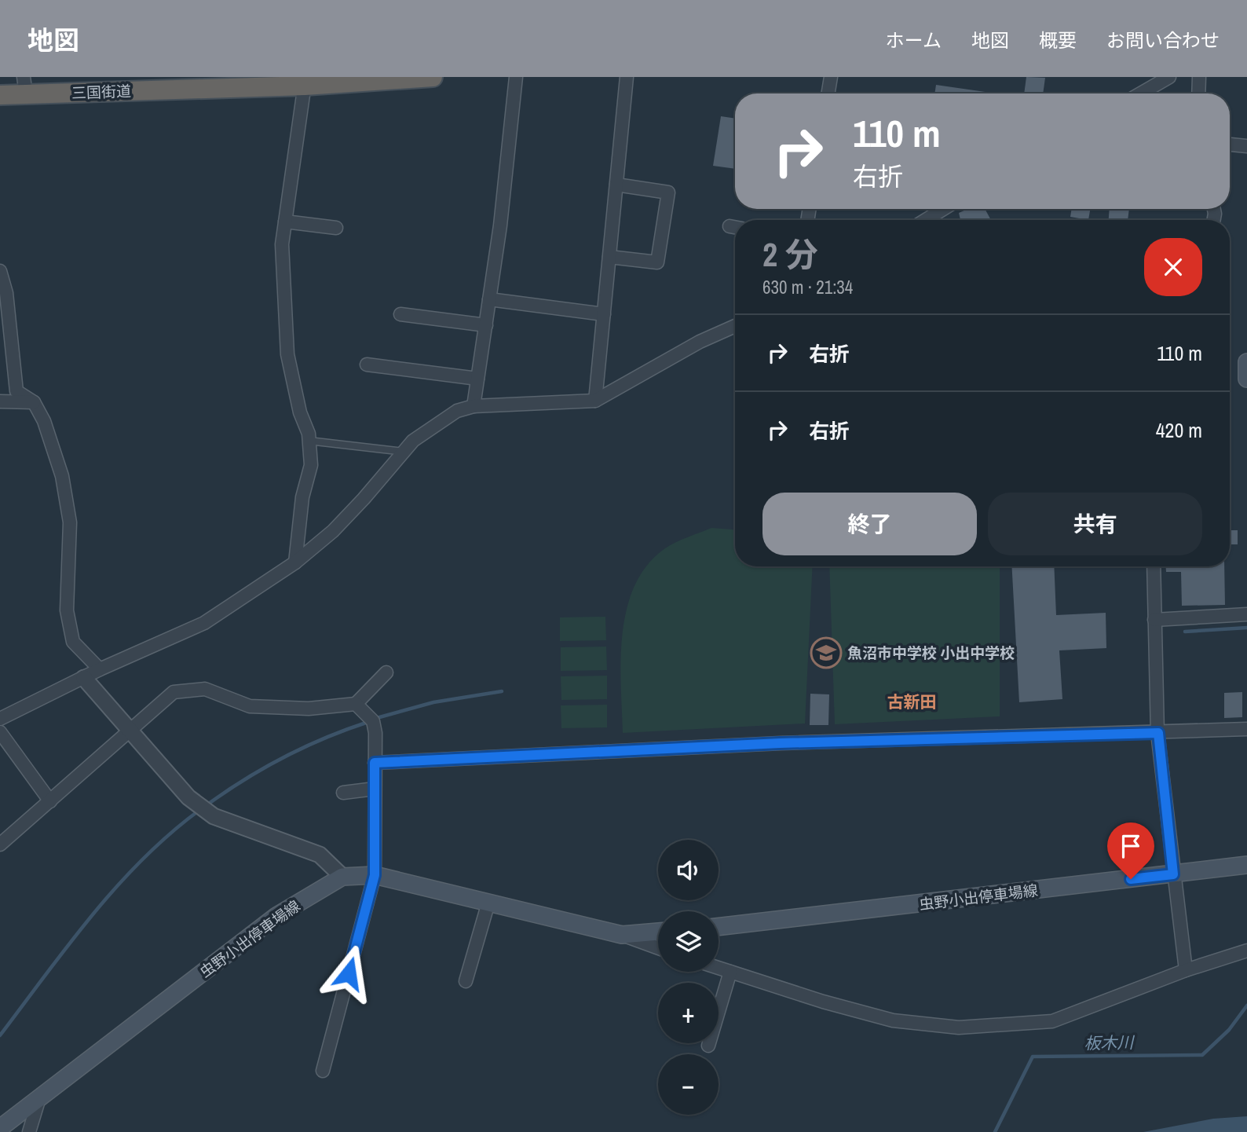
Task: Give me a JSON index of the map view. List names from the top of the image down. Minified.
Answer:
{"streets":{"highway":["三国街道"],"main road":["虫野小出停車場線"]},"districts":["古新田"],"water":["板木川"],"places":{"school or university":["魚沼市中学校 小出中学校"]},"page":{"header":"地図","nav":["ホーム","地図","概要","お問い合わせ"],"turn":["110 m","右折"],"heading":["2 分","630 m · 21:34"],"list":[{"name":"右折","value":"110 m"},{"name":"右折","value":"420 m"}],"buttons":["終了","共有"],"map_buttons":["+","−"]}}
